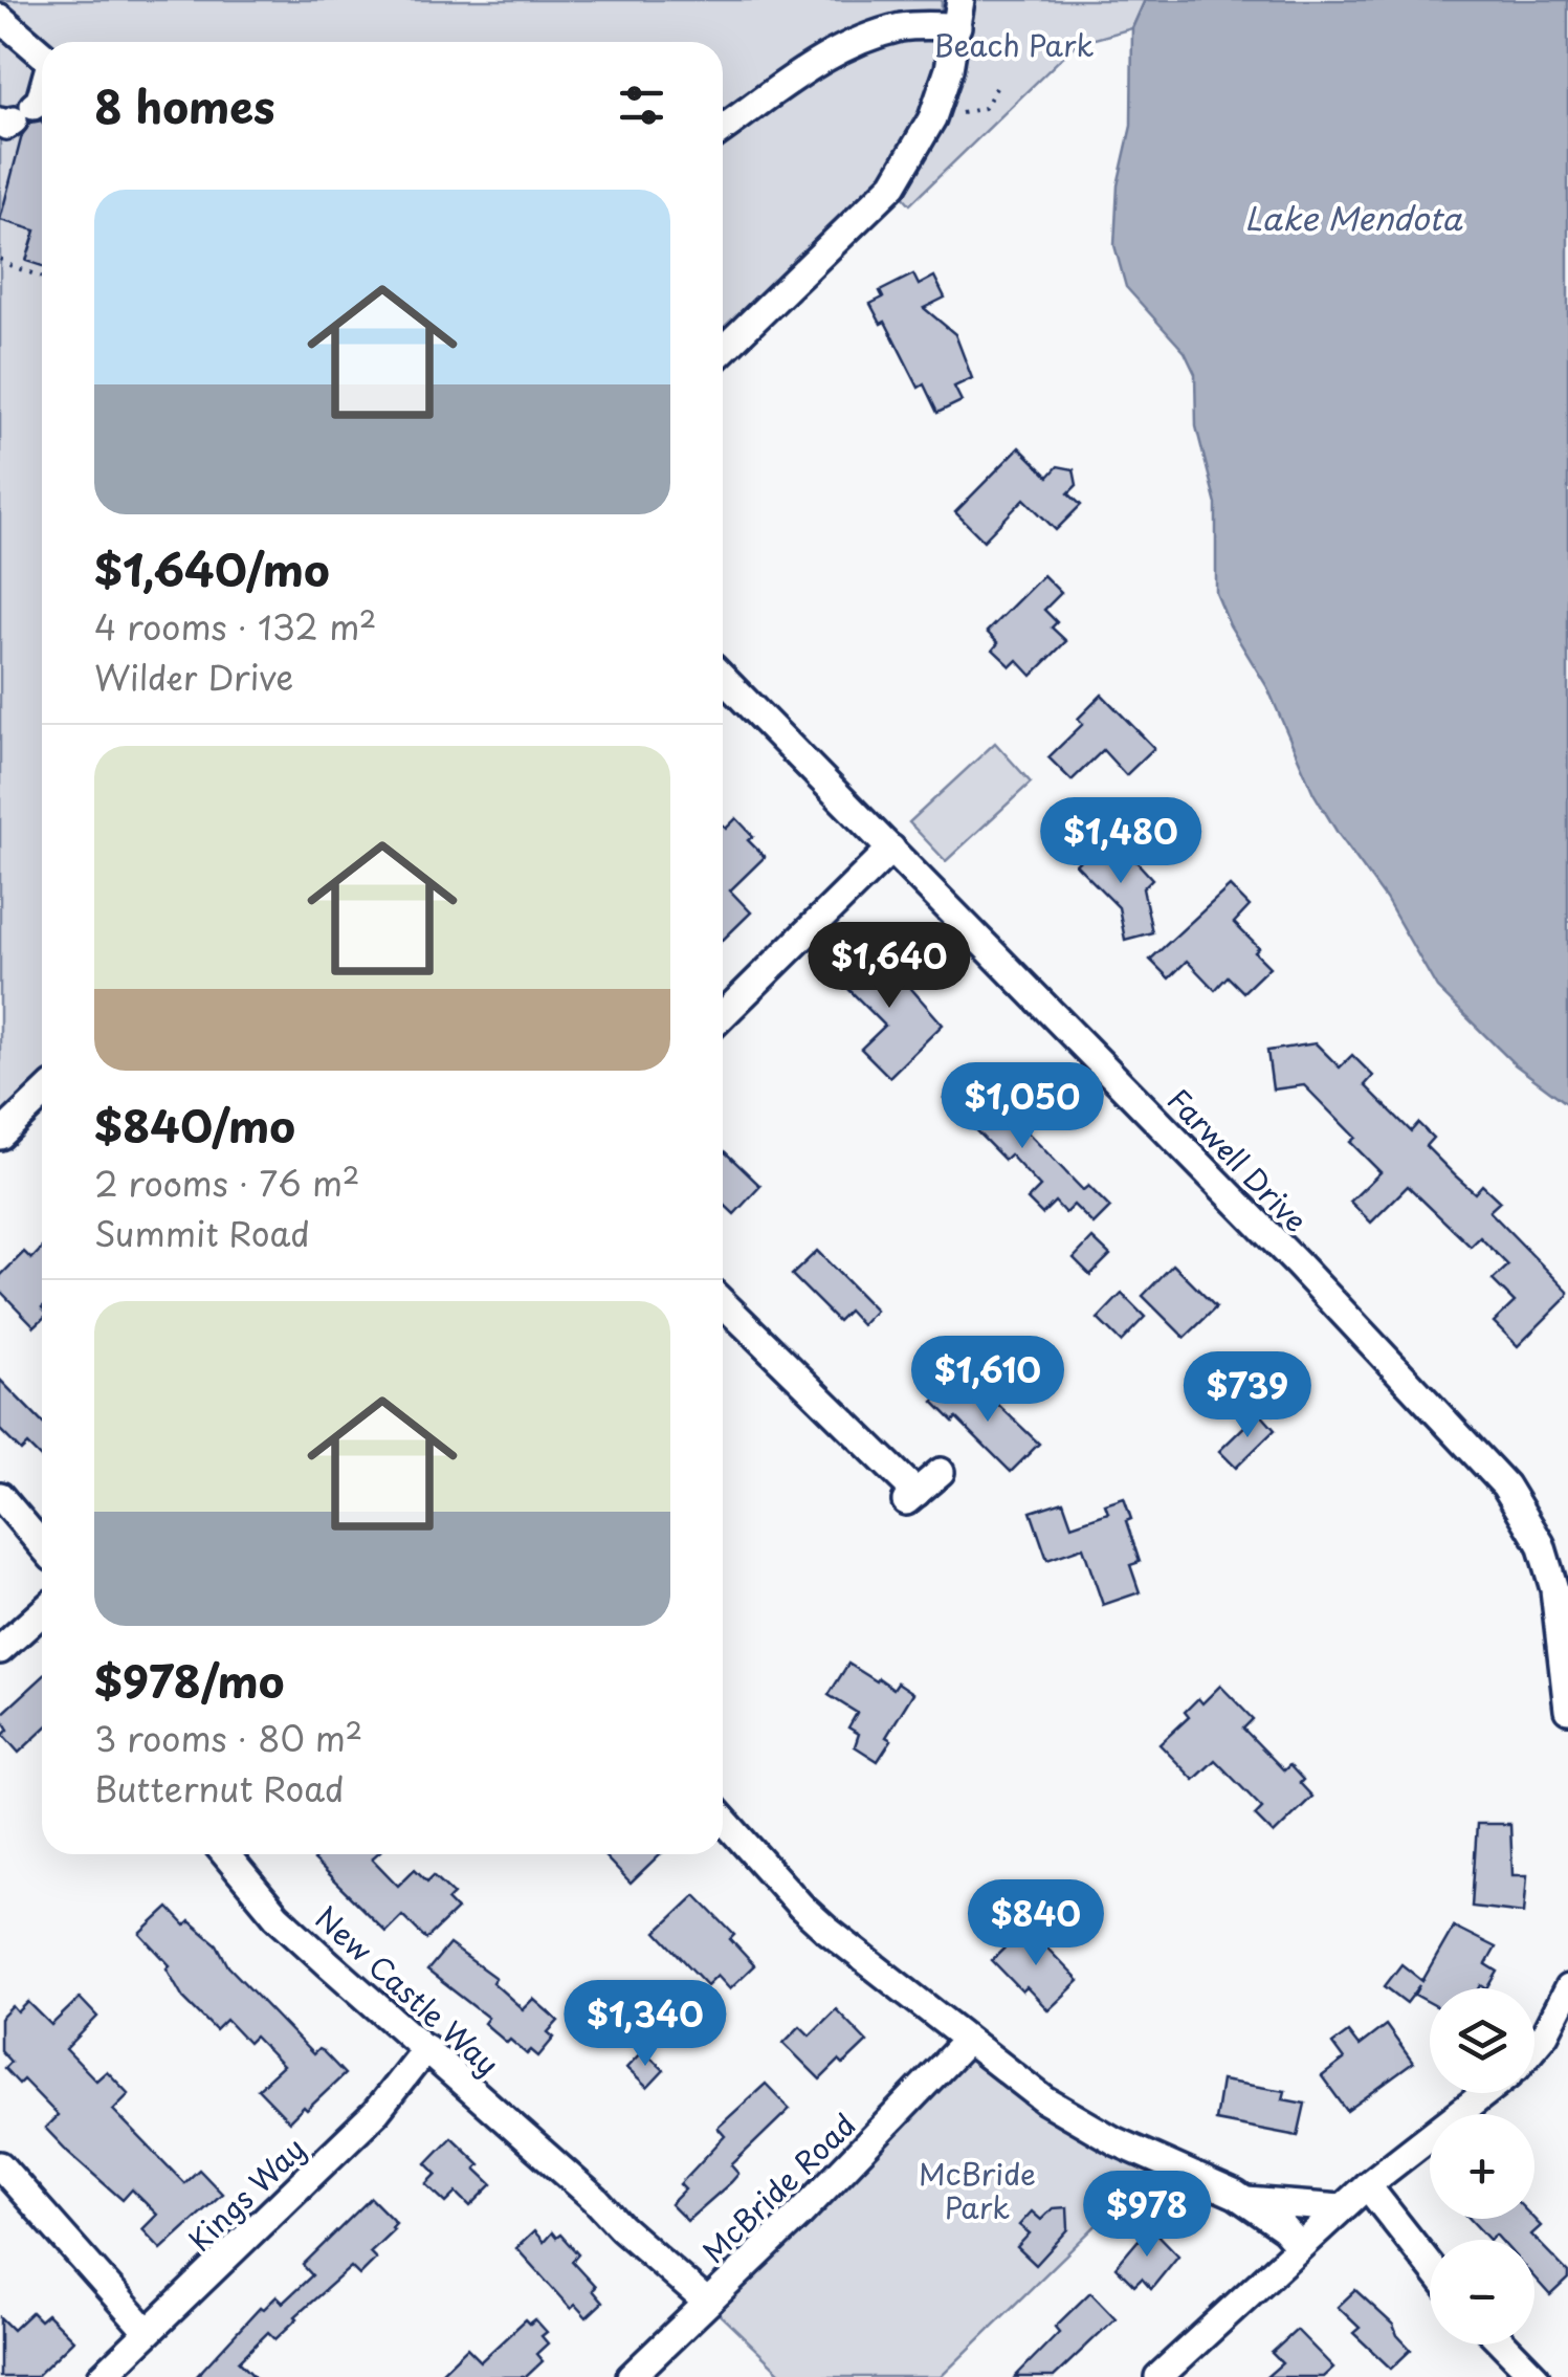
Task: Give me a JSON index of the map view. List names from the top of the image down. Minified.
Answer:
{"streets":{"street":["Farwell Drive","New Castle Way","McBride Road","Kings Way"]},"crossings":[["New Castle Way","McBride Road"],["New Castle Way","Kings Way"]],"water":["Lake Mendota"],"parks":["Beach Park","McBride Park"],"page":{"heading":"8 homes","list":[{"name":"$1,640/mo","note":"4 rooms · 132 m² · Wilder Drive"},{"name":"$840/mo","note":"2 rooms · 76 m² · Summit Road"},{"name":"$978/mo","note":"3 rooms · 80 m² · Butternut Road"}],"price":["$1,480","$1,640","$1,050","$1,610","$739","$840","$1,340","$978"],"map_buttons":["+","−"]}}
